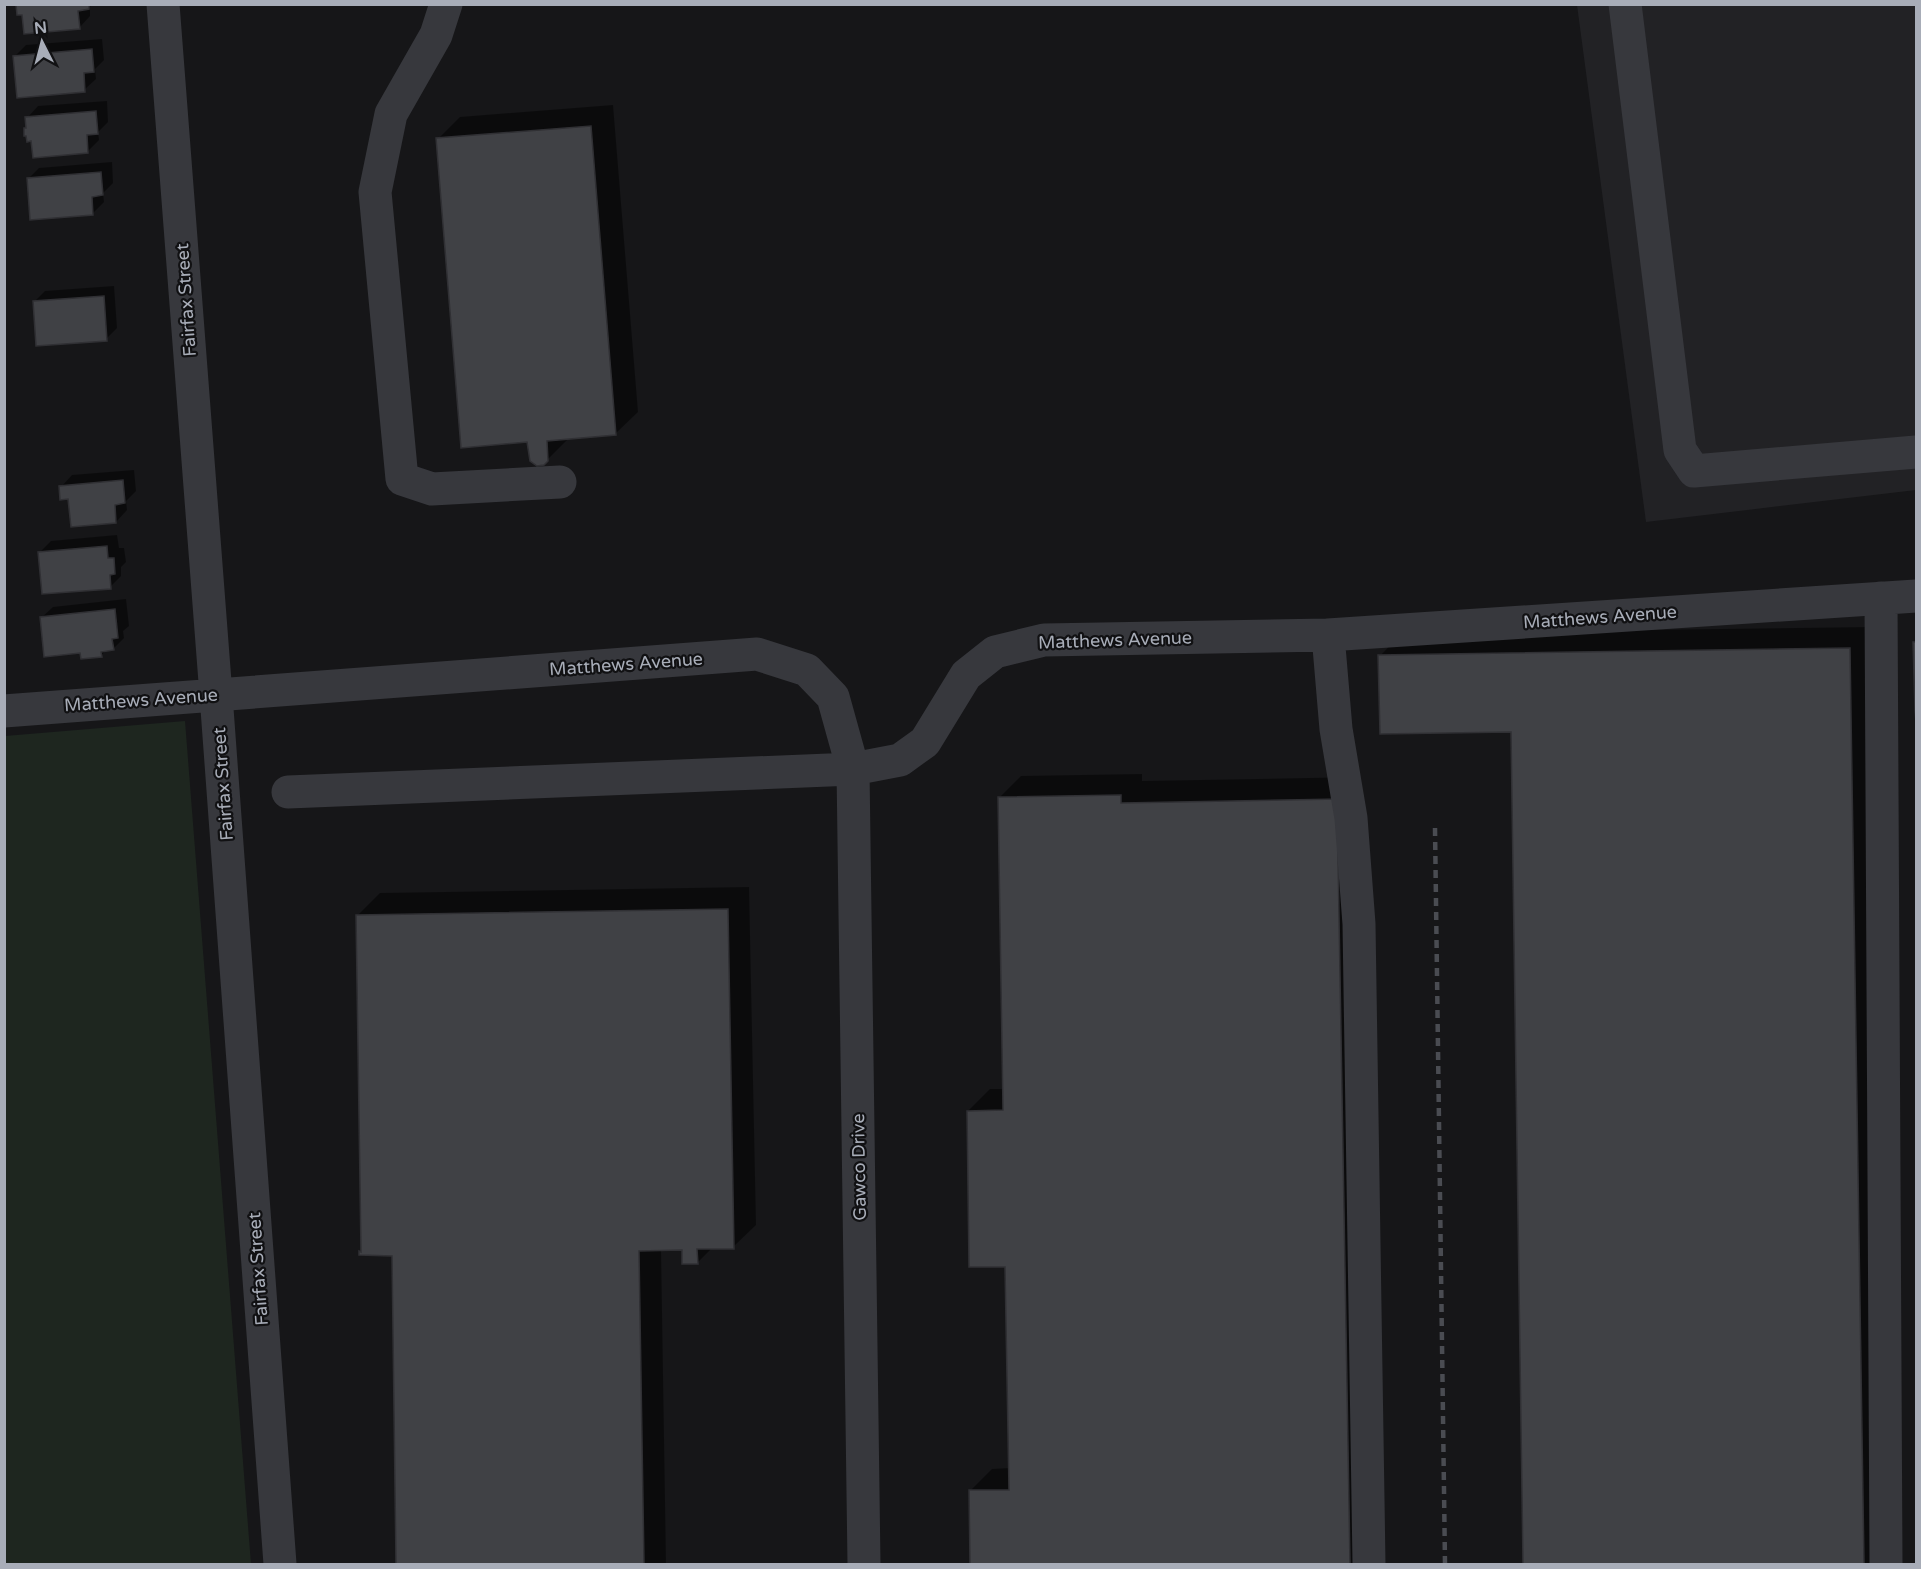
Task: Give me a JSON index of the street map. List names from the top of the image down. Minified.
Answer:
{"streets":{"street":["Fairfax Street","Matthews Avenue","Gawco Drive"]},"crossings":[["Fairfax Street","Matthews Avenue"],["Matthews Avenue","Gawco Drive"]],"north":"top"}
